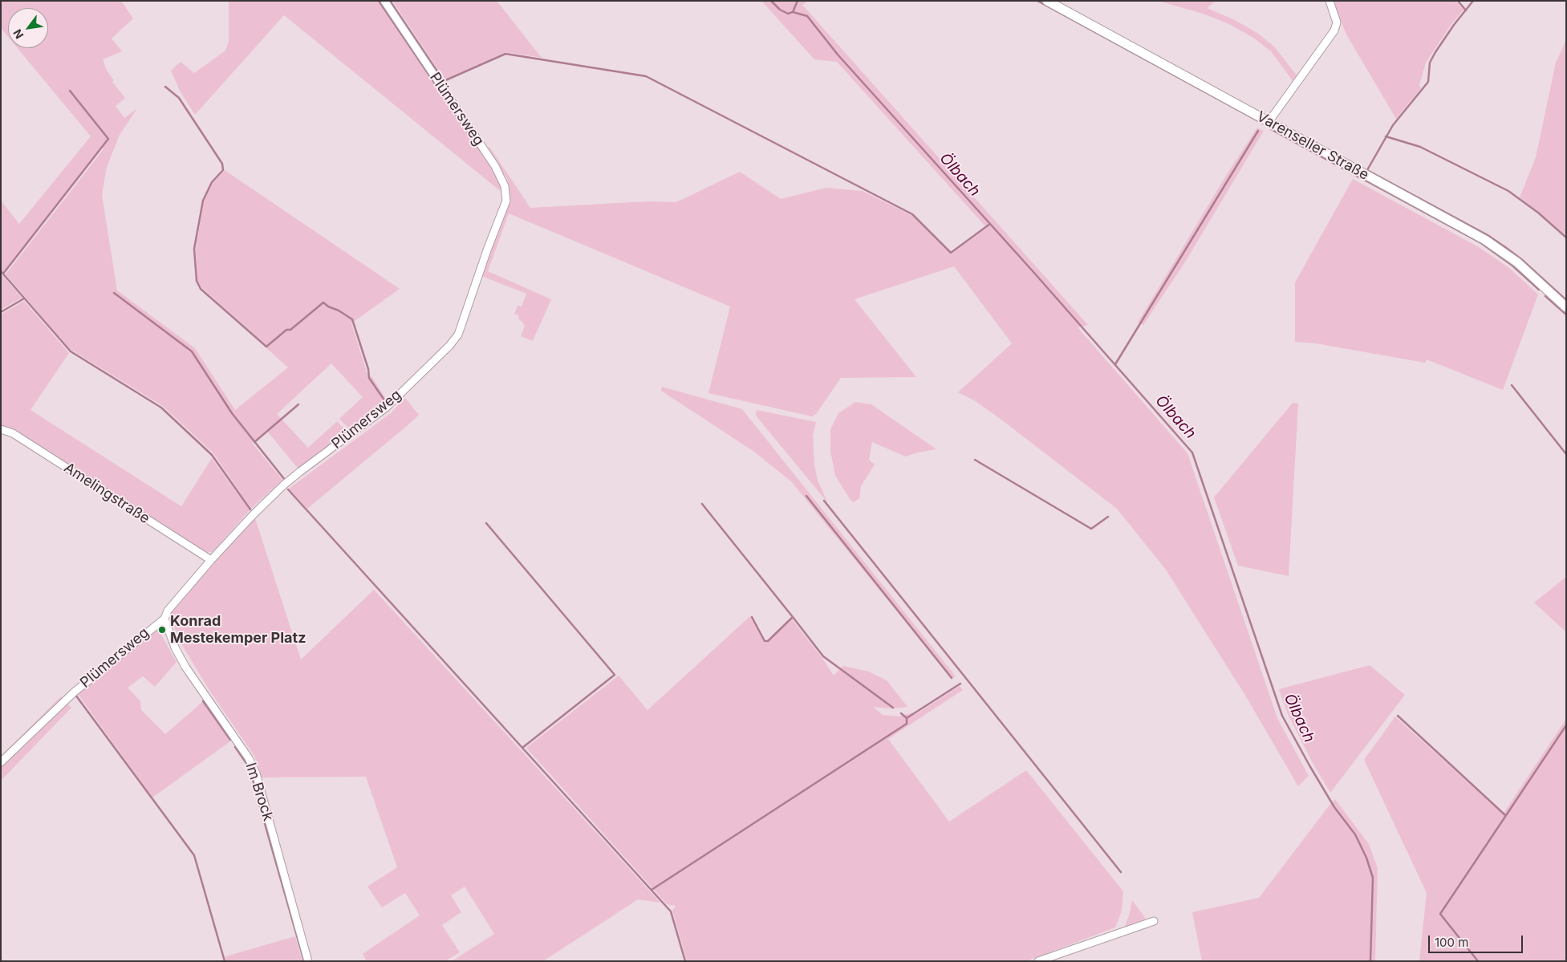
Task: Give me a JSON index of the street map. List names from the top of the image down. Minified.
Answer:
{"streets":{"main road":["Varenseller Straße"],"street":["Plümersweg","Amelingstraße","Im Brock"]},"crossings":[["Plümersweg","Amelingstraße"],["Plümersweg","Im Brock"]],"water":["Ölbach"],"places":["Konrad Mestekemper Platz"],"scale_bar":"100 m","north":"bottom left"}
